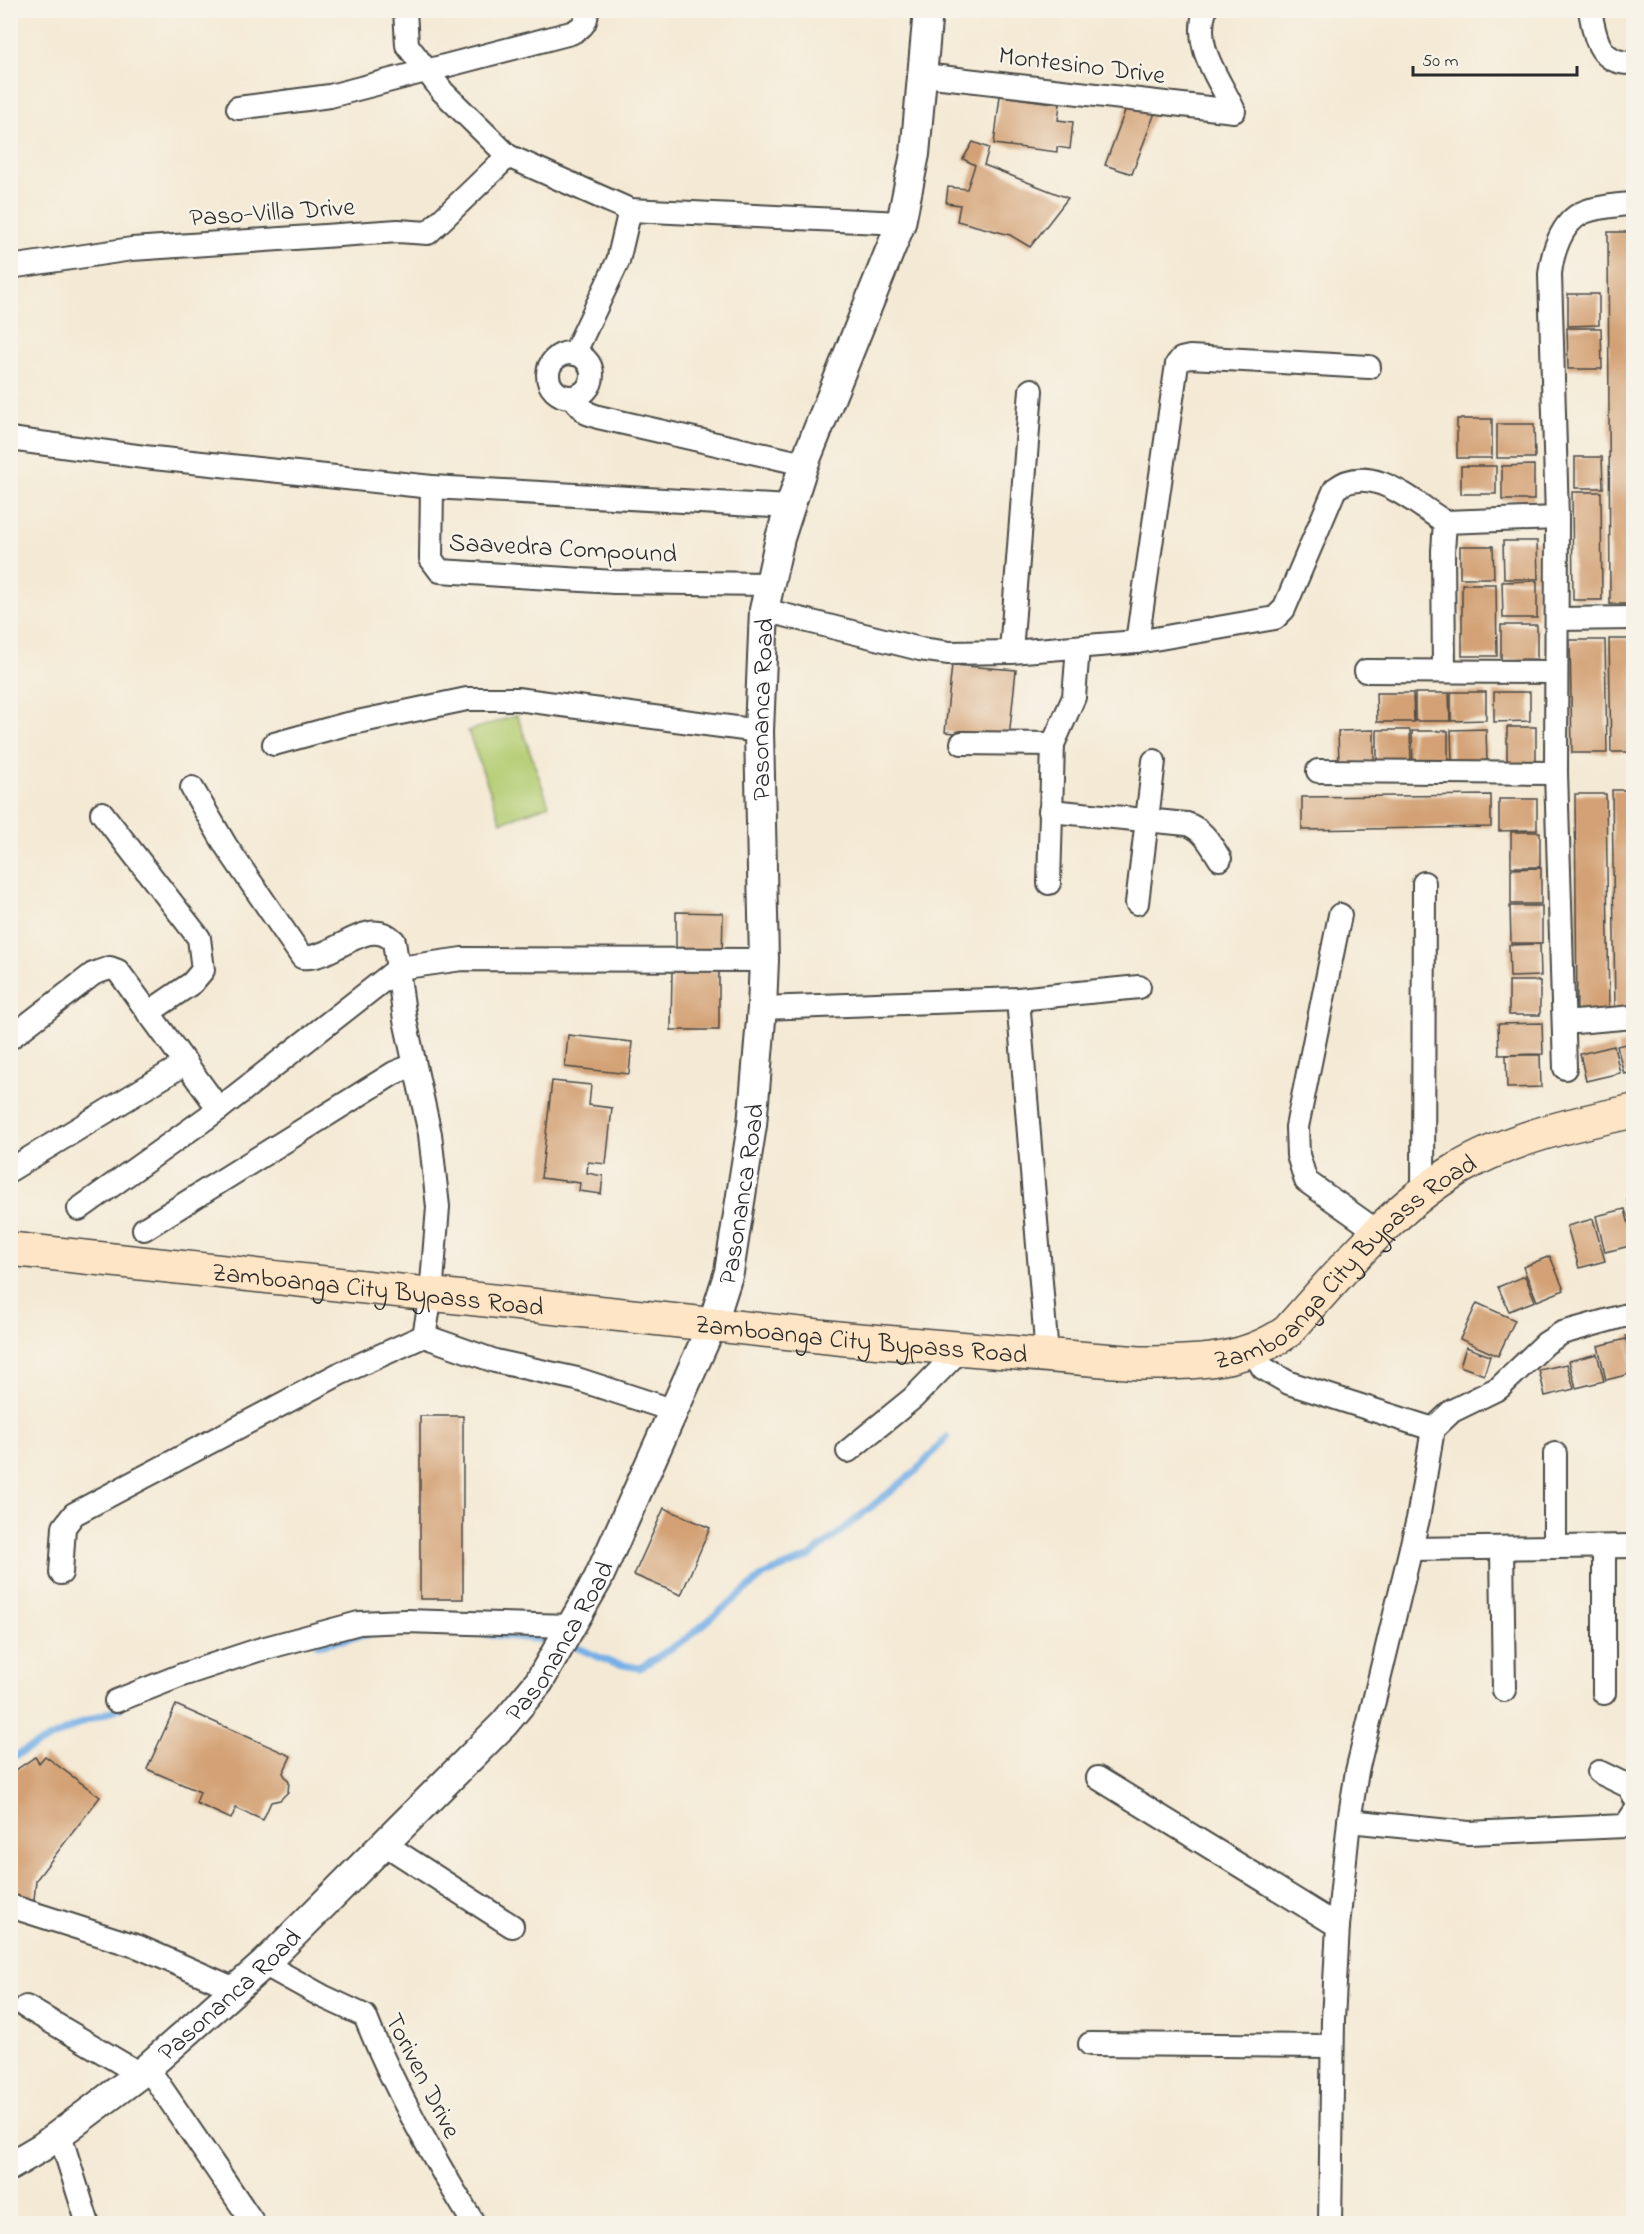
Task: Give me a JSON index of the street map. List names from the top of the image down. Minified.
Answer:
{"streets":{"main road":["Zamboanga City Bypass Road"],"street":["Montesino Drive","Paso-Villa Drive","Saavedra Compound","Pasonanca Road","Toriven Drive"]},"crossings":[["Montesino Drive","Pasonanca Road"],["Saavedra Compound","Pasonanca Road"],["Pasonanca Road","Zamboanga City Bypass Road"],["Pasonanca Road","Toriven Drive"]],"scale_bar":"50 m"}
